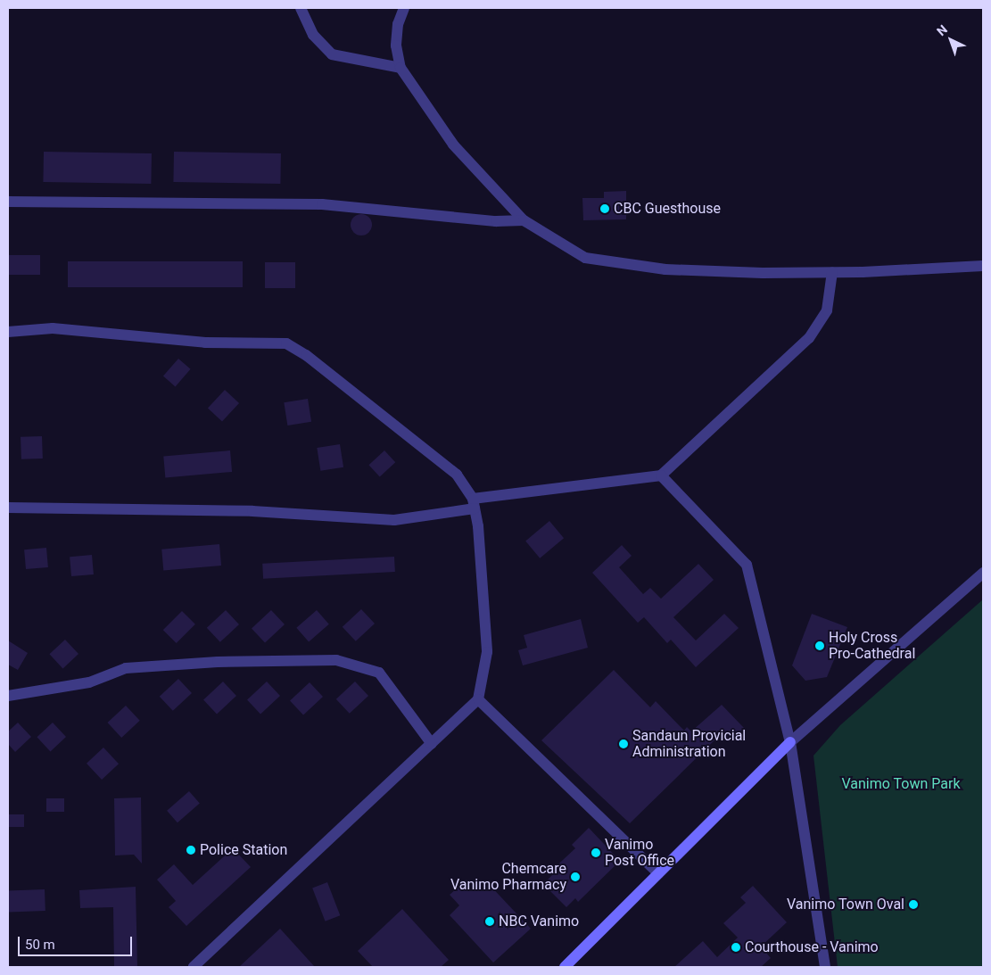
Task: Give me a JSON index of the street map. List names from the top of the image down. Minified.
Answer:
{"parks":["Vanimo Town Park"],"places":["CBC Guesthouse","Holy Cross Pro-Cathedral","Sandaun Provicial Administration","Police Station","Vanimo Post Office","Chemcare Vanimo Pharmacy","Vanimo Town Oval","NBC Vanimo","Courthouse - Vanimo"],"scale_bar":"50 m","north":"top left"}
